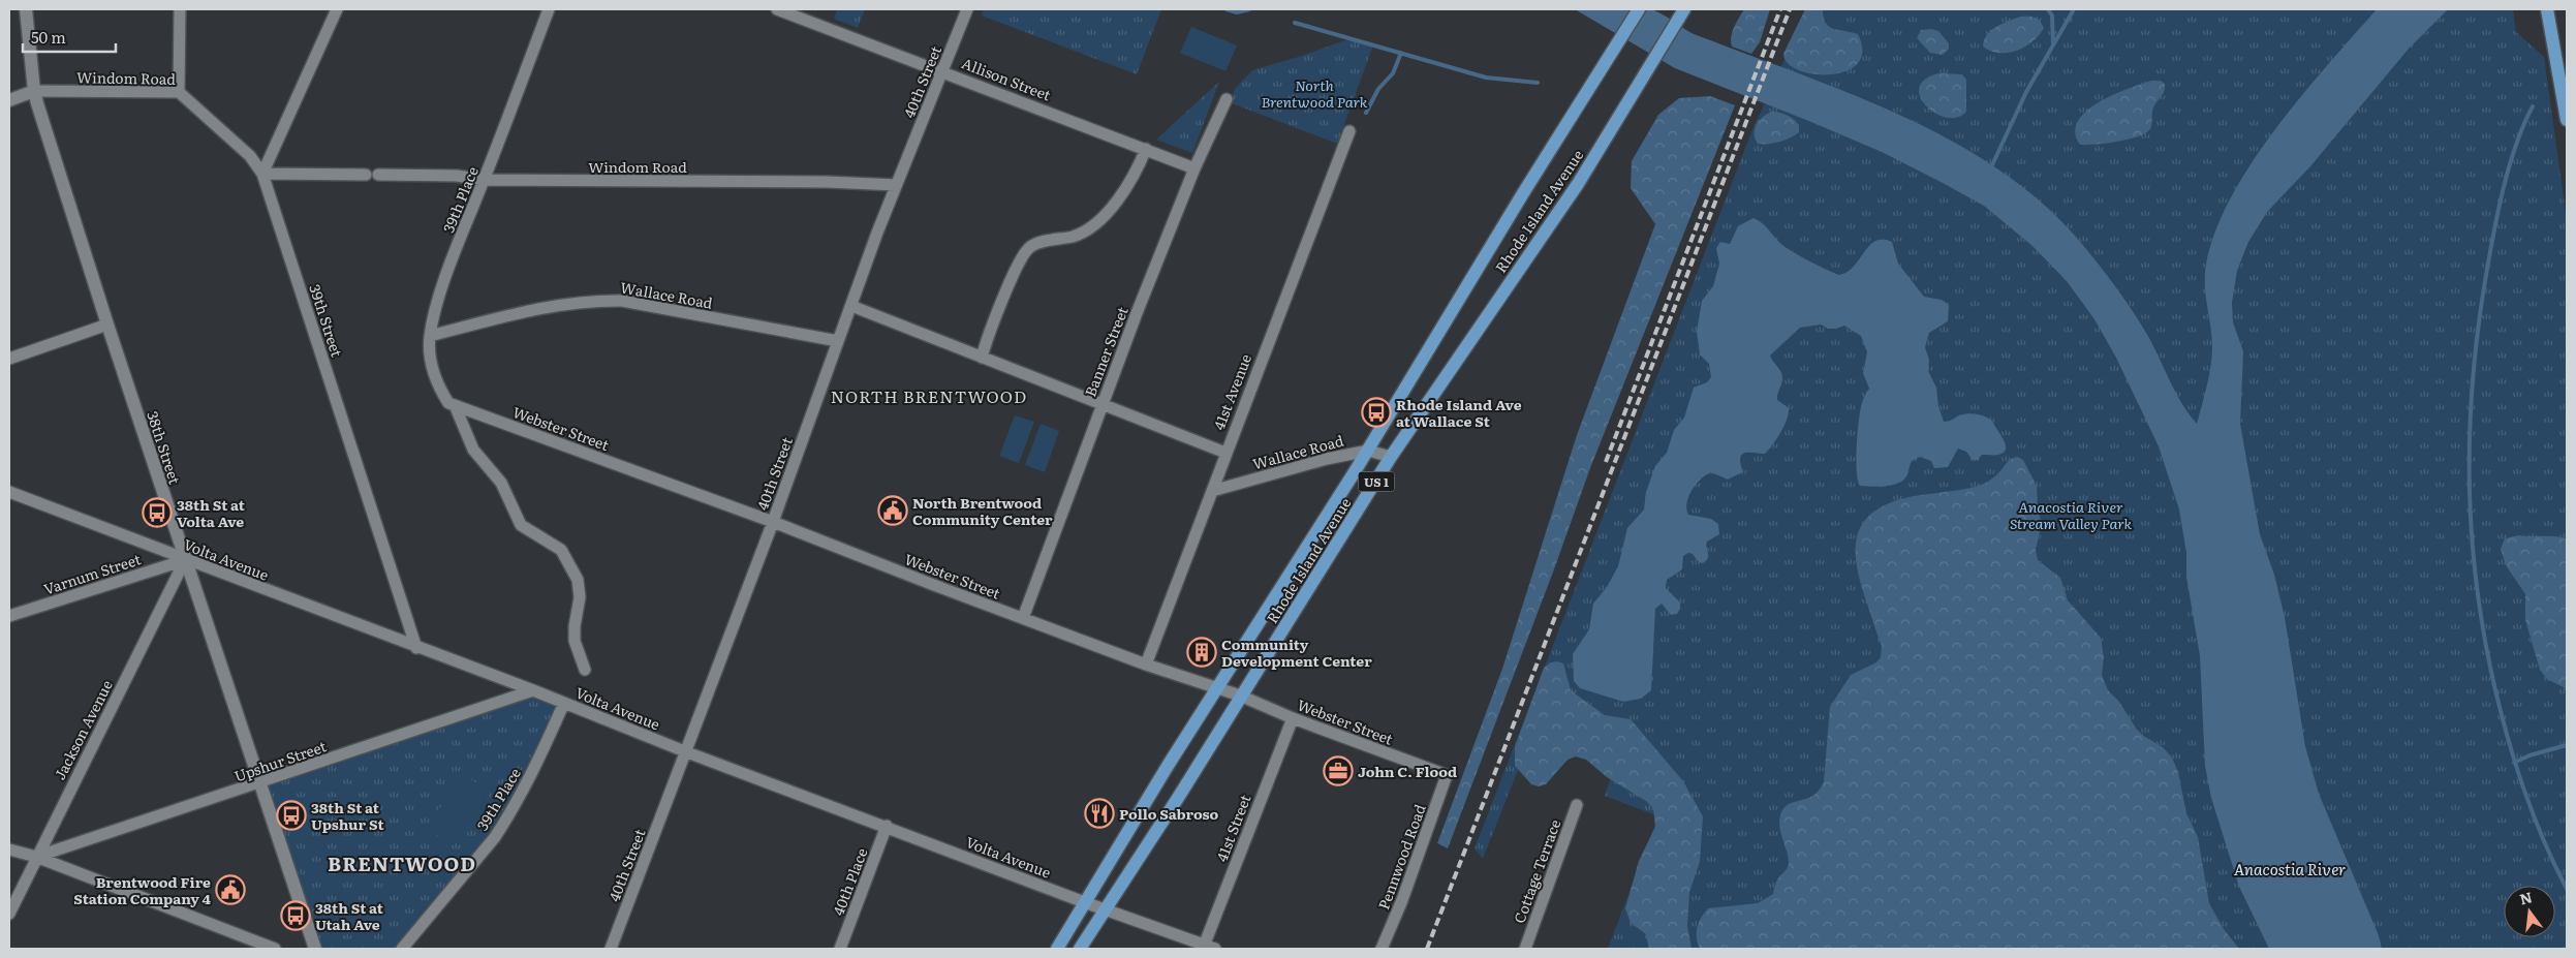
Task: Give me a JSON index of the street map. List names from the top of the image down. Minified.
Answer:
{"streets":{"main road":["Windom Road","Rhode Island Avenue","38th Street","US 1"],"street":["Allison Street","40th Street","39th Place","Wallace Road","39th Street","Banner Street","41st Avenue","Webster Street","Volta Avenue","Varnum Street","Jackson Avenue","Upshur Street","41st Street","Pennwood Road","Cottage Terrace","40th Place"]},"crossings":[["Windom Road","40th Street"],["Windom Road","39th Place"],["Windom Road","39th Street"],["Windom Road","38th Street"],["Allison Street","40th Street"],["Allison Street","Banner Street"],["40th Street","Wallace Road"],["40th Street","Webster Street"],["40th Street","Volta Avenue"],["39th Place","Wallace Road"],["39th Place","Webster Street"],["39th Place","Volta Avenue"],["Rhode Island Avenue","Wallace Road"],["Rhode Island Avenue","Webster Street"],["Rhode Island Avenue","Volta Avenue"],["Wallace Road","41st Avenue"],["39th Street","Volta Avenue"],["Banner Street","Webster Street"],["41st Avenue","Webster Street"],["Webster Street","41st Street"],["Webster Street","Pennwood Road"],["38th Street","Volta Avenue"],["38th Street","Varnum Street"],["38th Street","Jackson Avenue"],["38th Street","Upshur Street"],["Volta Avenue","Varnum Street"],["Volta Avenue","Jackson Avenue"],["Volta Avenue","Upshur Street"],["Volta Avenue","41st Street"],["Volta Avenue","40th Place"],["Varnum Street","Jackson Avenue"],["Jackson Avenue","Upshur Street"]],"districts":["NORTH BRENTWOOD","BRENTWOOD"],"water":["Anacostia River"],"parks":["North Brentwood Park","Anacostia River Stream Valley Park"],"places":{"bus stop":["Rhode Island Ave at Wallace St","38th St at Volta Ave","38th St at Upshur St","38th St at Utah Ave"],"public building":["North Brentwood Community Center","Brentwood Fire Station Company 4"],"building":["Community Development Center"],"office":["John C. Flood"],"restaurant":["Pollo Sabroso"]},"scale_bar":"50 m","north":"top"}
